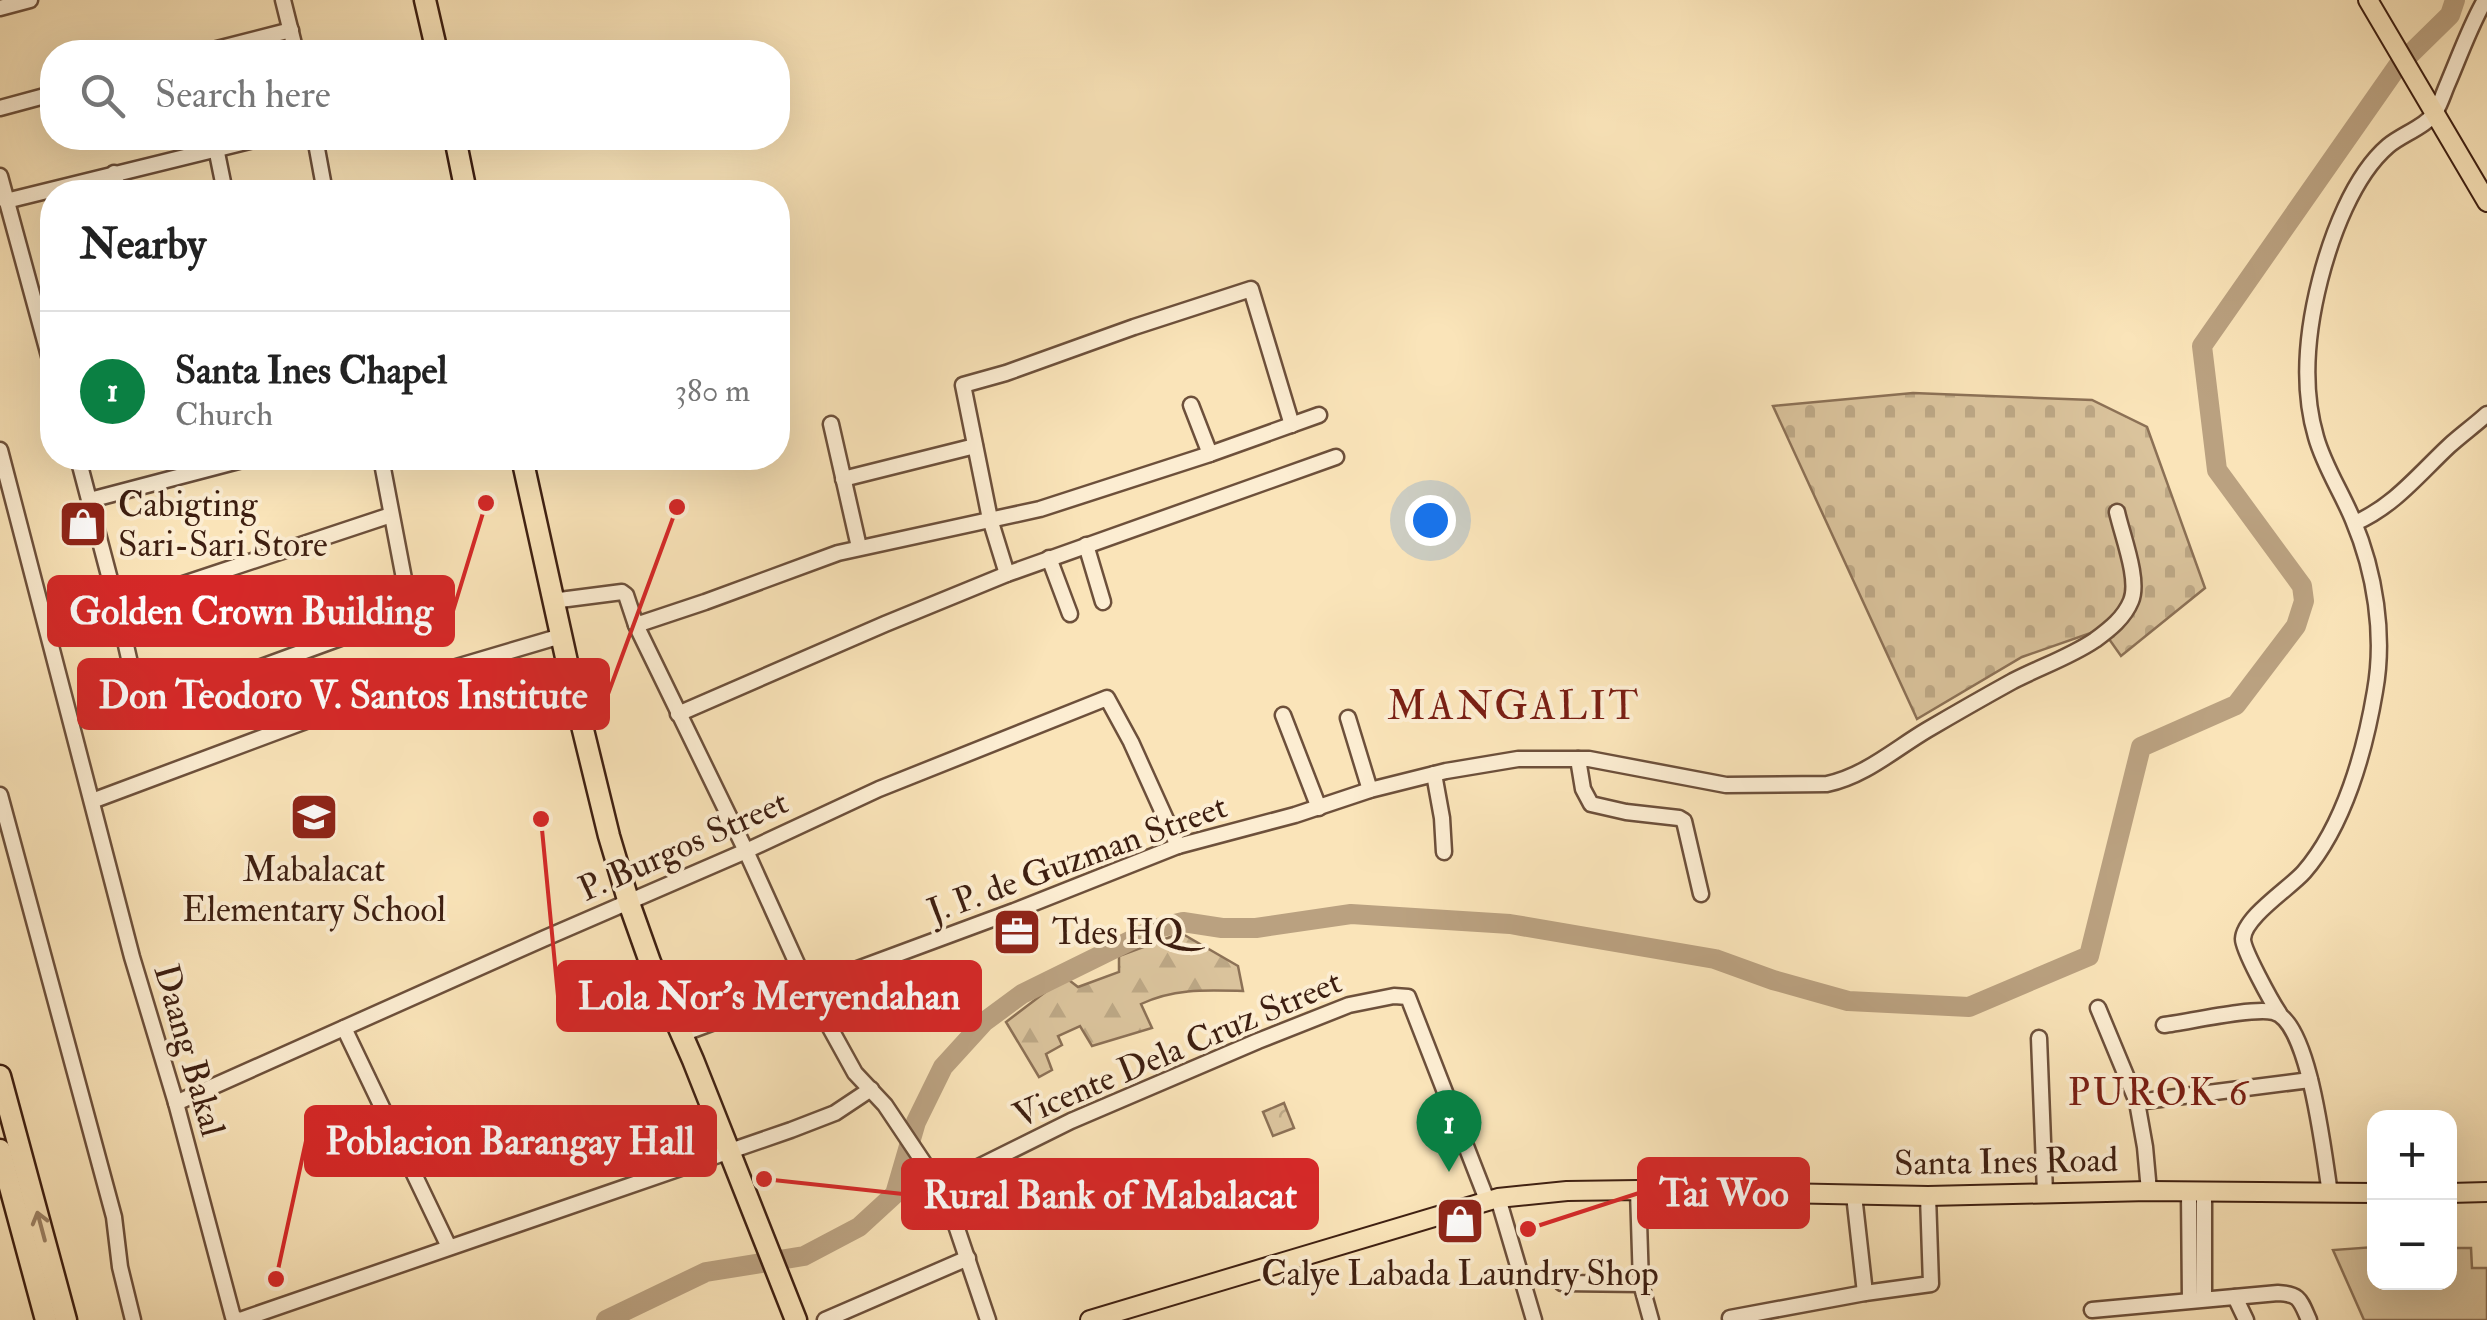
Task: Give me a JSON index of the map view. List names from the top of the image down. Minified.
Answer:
{"streets":{"main road":["Santa Ines Road"],"street":["P. Burgos Street","J. P. de Guzman Street","Vicente Dela Cruz Street","Daang Bakal"]},"crossings":[["P. Burgos Street","J. P. de Guzman Street"],["P. Burgos Street","Daang Bakal"],["Vicente Dela Cruz Street","Santa Ines Road"]],"districts":["MANGALIT","PUROK 6"],"places":{"other":["Golden Crown Building","Don Teodoro V. Santos Institute","Lola Nor's Meryendahan","Rural Bank of Mabalacat","Tai Woo","Poblacion Barangay Hall"],"shop":["Cabigting Sari-Sari Store","Calye Labada Laundry Shop"],"school or university":["Mabalacat Elementary School"],"office":["Tdes HQ"]},"page":{"search":"Search here","heading":"Nearby","list":[{"mark":"1","name":"Santa Ines Chapel","note":"Church","value":"380 m"}],"pins":"1","map_buttons":["+","−"]}}
